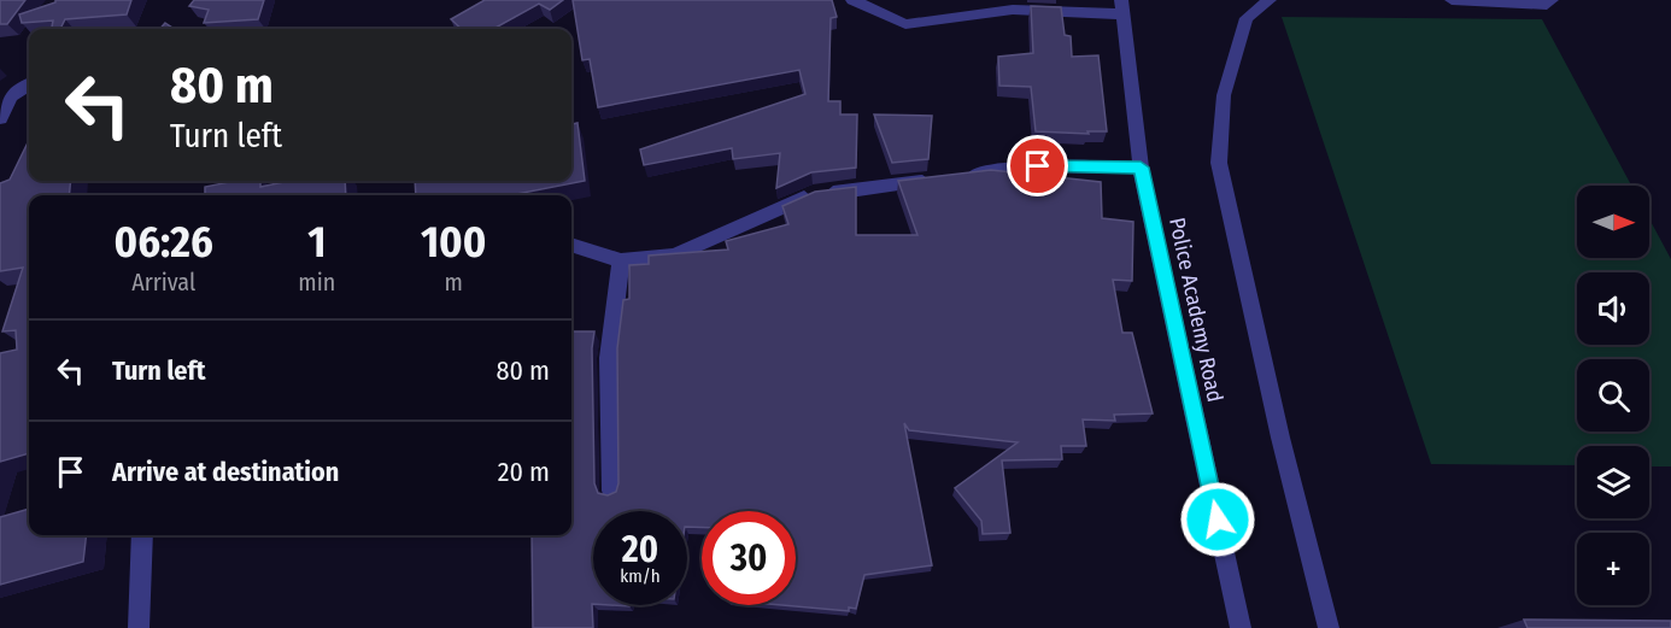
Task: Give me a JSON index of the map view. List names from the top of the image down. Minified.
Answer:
{"streets":{"street":["Police Academy Road"]},"north":"right","page":{"turn":["80 m","Turn left"],"map_buttons":"+","eta":["06:26","Arrival","1","min","100","m"],"list":[{"name":"Turn left","value":"80 m"},{"name":"Arrive at destination","value":"20 m"}],"speed":"20 km/h","limit":"30"}}
